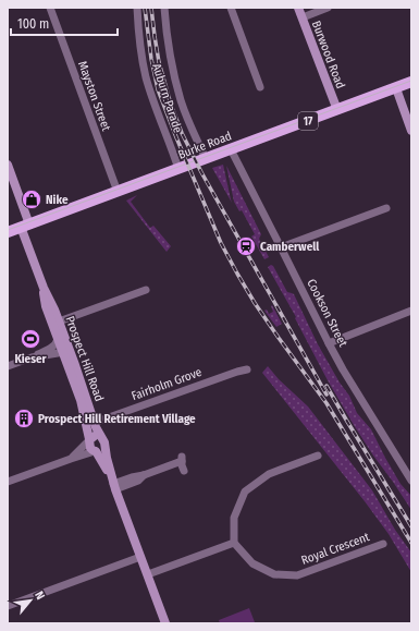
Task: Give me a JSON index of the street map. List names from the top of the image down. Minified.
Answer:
{"streets":{"main road":["Burwood Road","17","Burke Road","Prospect Hill Road"],"street":["Mayston Street","Auburn Parade","Cookson Street","Fairholm Grove","Royal Crescent"]},"crossings":[["Burwood Road","Burke Road"],["Mayston Street","Burke Road"],["Auburn Parade","Burke Road"],["Burke Road","Cookson Street"],["Burke Road","Prospect Hill Road"],["Prospect Hill Road","Fairholm Grove"]],"places":{"shop":["Nike"],"station":["Camberwell"],"sports":["Kieser"],"building":["Prospect Hill Retirement Village"]},"scale_bar":"100 m","north":"top right"}
